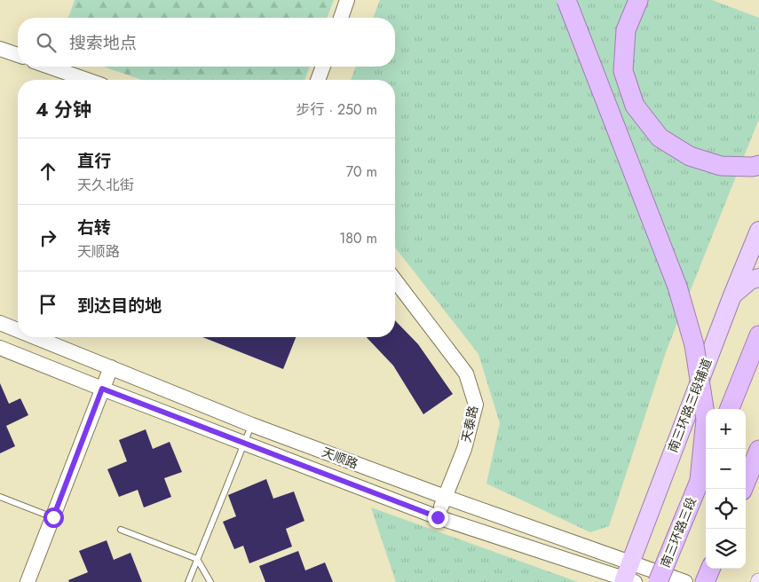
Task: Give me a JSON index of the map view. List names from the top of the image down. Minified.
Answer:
{"streets":{"highway":["南三环路三段"],"main road":["南三环路三段辅道"],"street":["天泰路","天顺路"]},"crossings":[["南三环路三段辅道","天顺路"],["天泰路","天顺路"]],"page":{"search":"搜索地点","heading":["4 分钟","步行 · 250 m"],"list":[["直行","天久北街","70 m"],["右转","天顺路","180 m"],"到达目的地"],"map_buttons":["+","−"]}}
